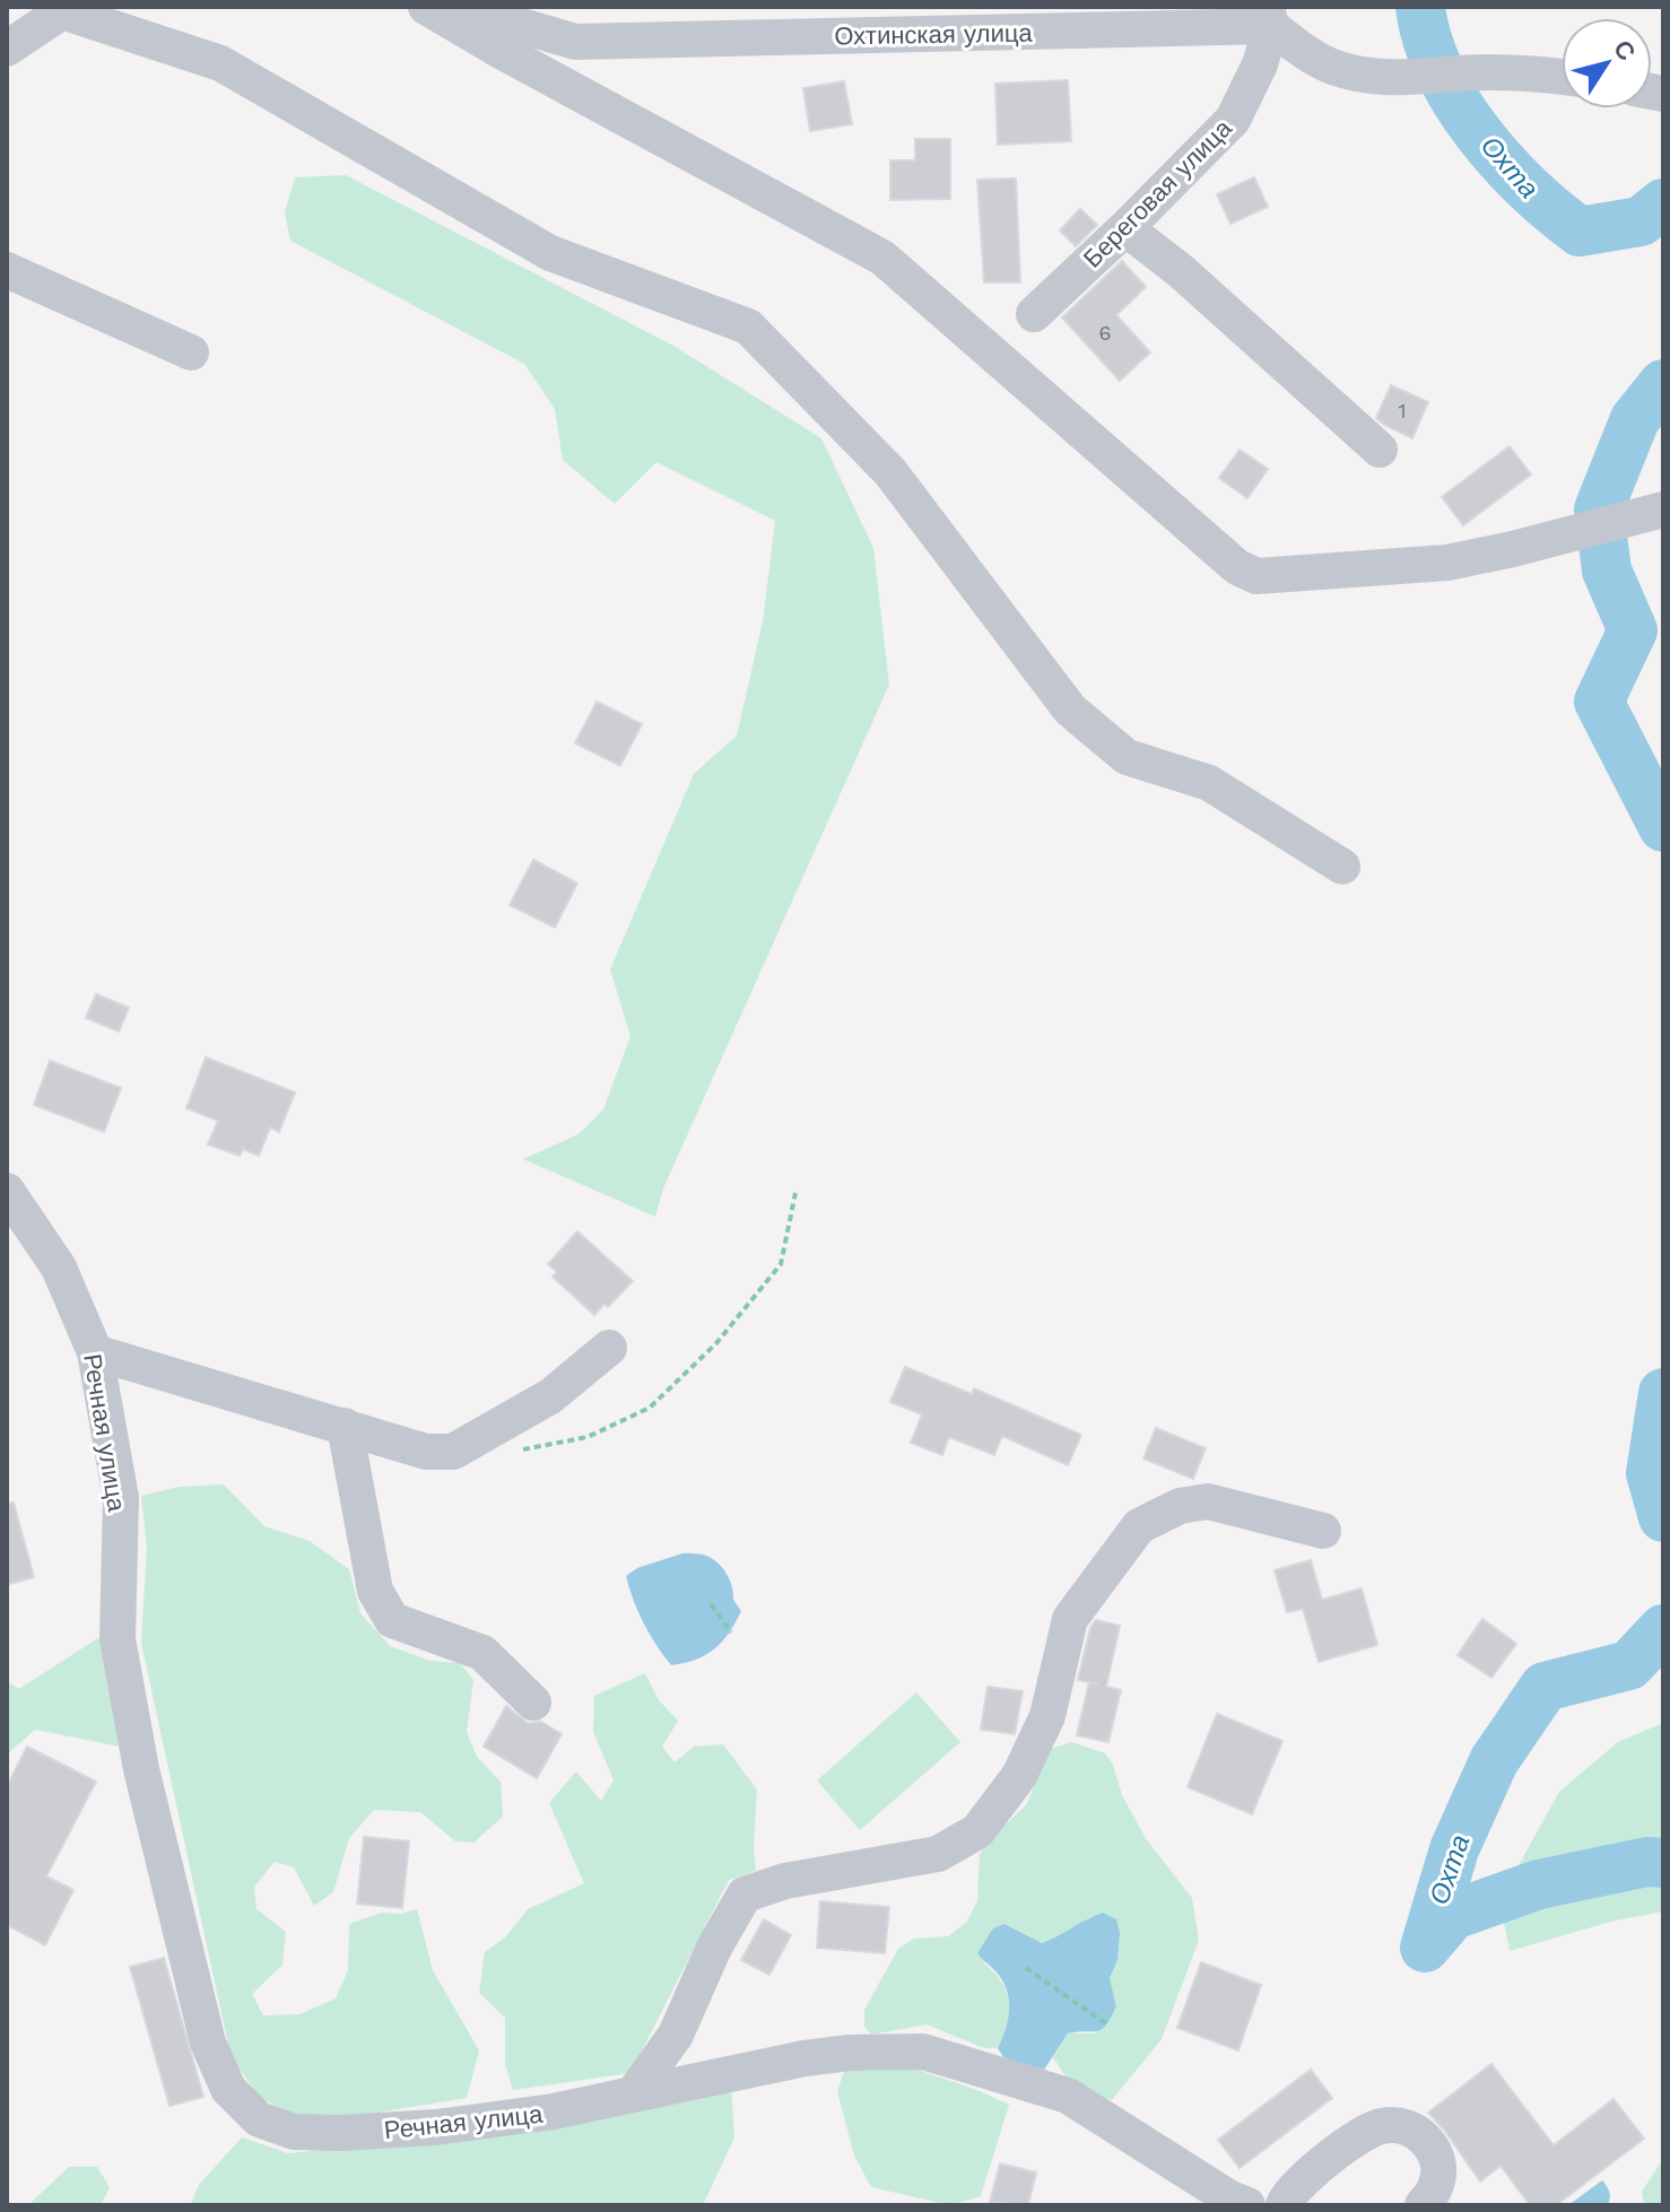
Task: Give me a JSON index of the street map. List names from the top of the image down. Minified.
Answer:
{"streets":{"street":["Охтинская улица","Береговая улица","Речная улица"]},"crossings":[["Охтинская улица","Береговая улица"]],"water":["Охта"],"house_numbers":["6","1"],"north":"top right"}
